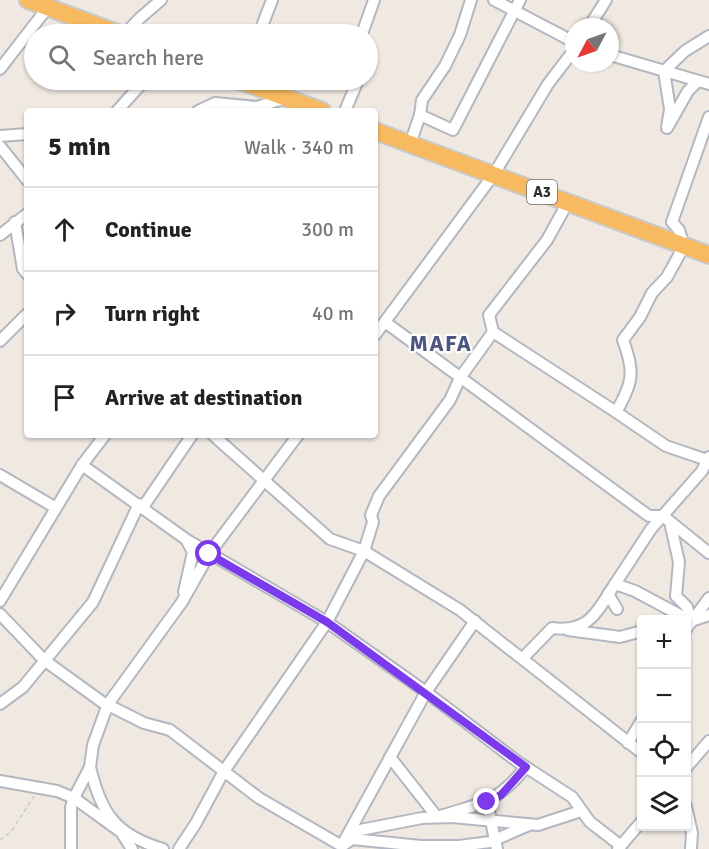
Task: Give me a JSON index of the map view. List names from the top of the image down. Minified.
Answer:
{"streets":{"highway":["A3"]},"districts":["MAFA"],"north":"bottom left","page":{"search":"Search here","heading":["5 min","Walk · 340 m"],"list":[["Continue","300 m"],["Turn right","40 m"],"Arrive at destination"],"map_buttons":["+","−"]}}
